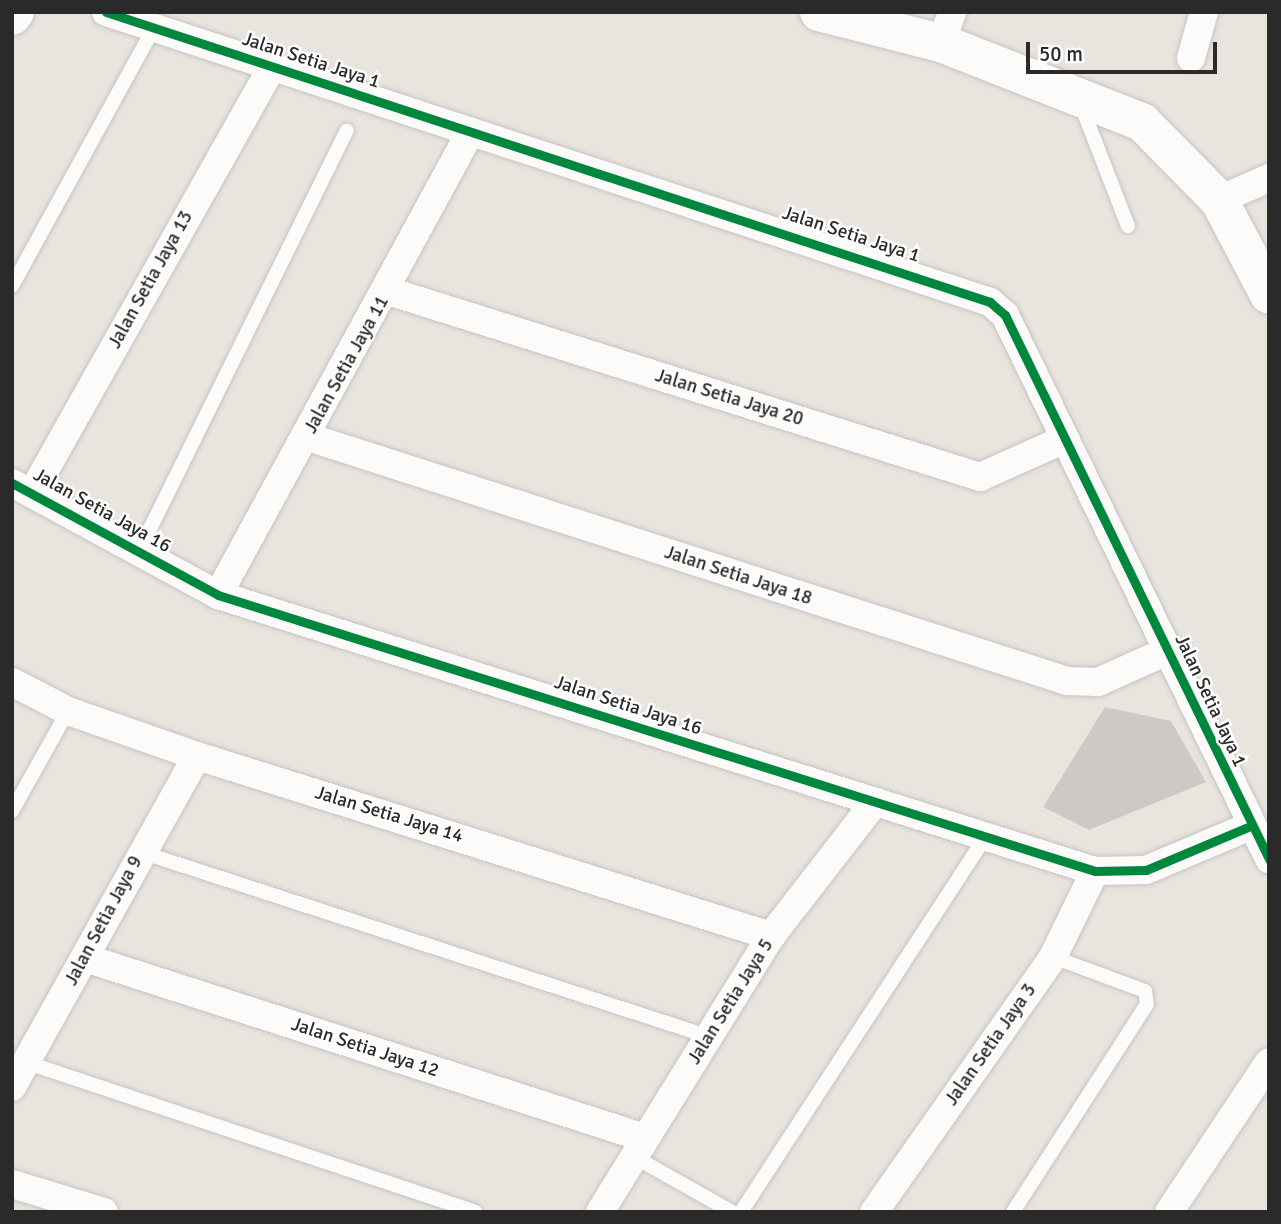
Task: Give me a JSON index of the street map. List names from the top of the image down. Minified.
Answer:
{"streets":{"street":["Jalan Setia Jaya 1","Jalan Setia Jaya 13","Jalan Setia Jaya 11","Jalan Setia Jaya 20","Jalan Setia Jaya 16","Jalan Setia Jaya 18","Jalan Setia Jaya 14","Jalan Setia Jaya 9","Jalan Setia Jaya 5","Jalan Setia Jaya 3","Jalan Setia Jaya 12"]},"crossings":[["Jalan Setia Jaya 1","Jalan Setia Jaya 13"],["Jalan Setia Jaya 1","Jalan Setia Jaya 11"],["Jalan Setia Jaya 1","Jalan Setia Jaya 20"],["Jalan Setia Jaya 1","Jalan Setia Jaya 16"],["Jalan Setia Jaya 1","Jalan Setia Jaya 18"],["Jalan Setia Jaya 13","Jalan Setia Jaya 16"],["Jalan Setia Jaya 11","Jalan Setia Jaya 20"],["Jalan Setia Jaya 11","Jalan Setia Jaya 16"],["Jalan Setia Jaya 11","Jalan Setia Jaya 18"],["Jalan Setia Jaya 16","Jalan Setia Jaya 5"],["Jalan Setia Jaya 16","Jalan Setia Jaya 3"],["Jalan Setia Jaya 14","Jalan Setia Jaya 9"],["Jalan Setia Jaya 14","Jalan Setia Jaya 5"],["Jalan Setia Jaya 9","Jalan Setia Jaya 12"],["Jalan Setia Jaya 5","Jalan Setia Jaya 12"]],"scale_bar":"50 m"}
